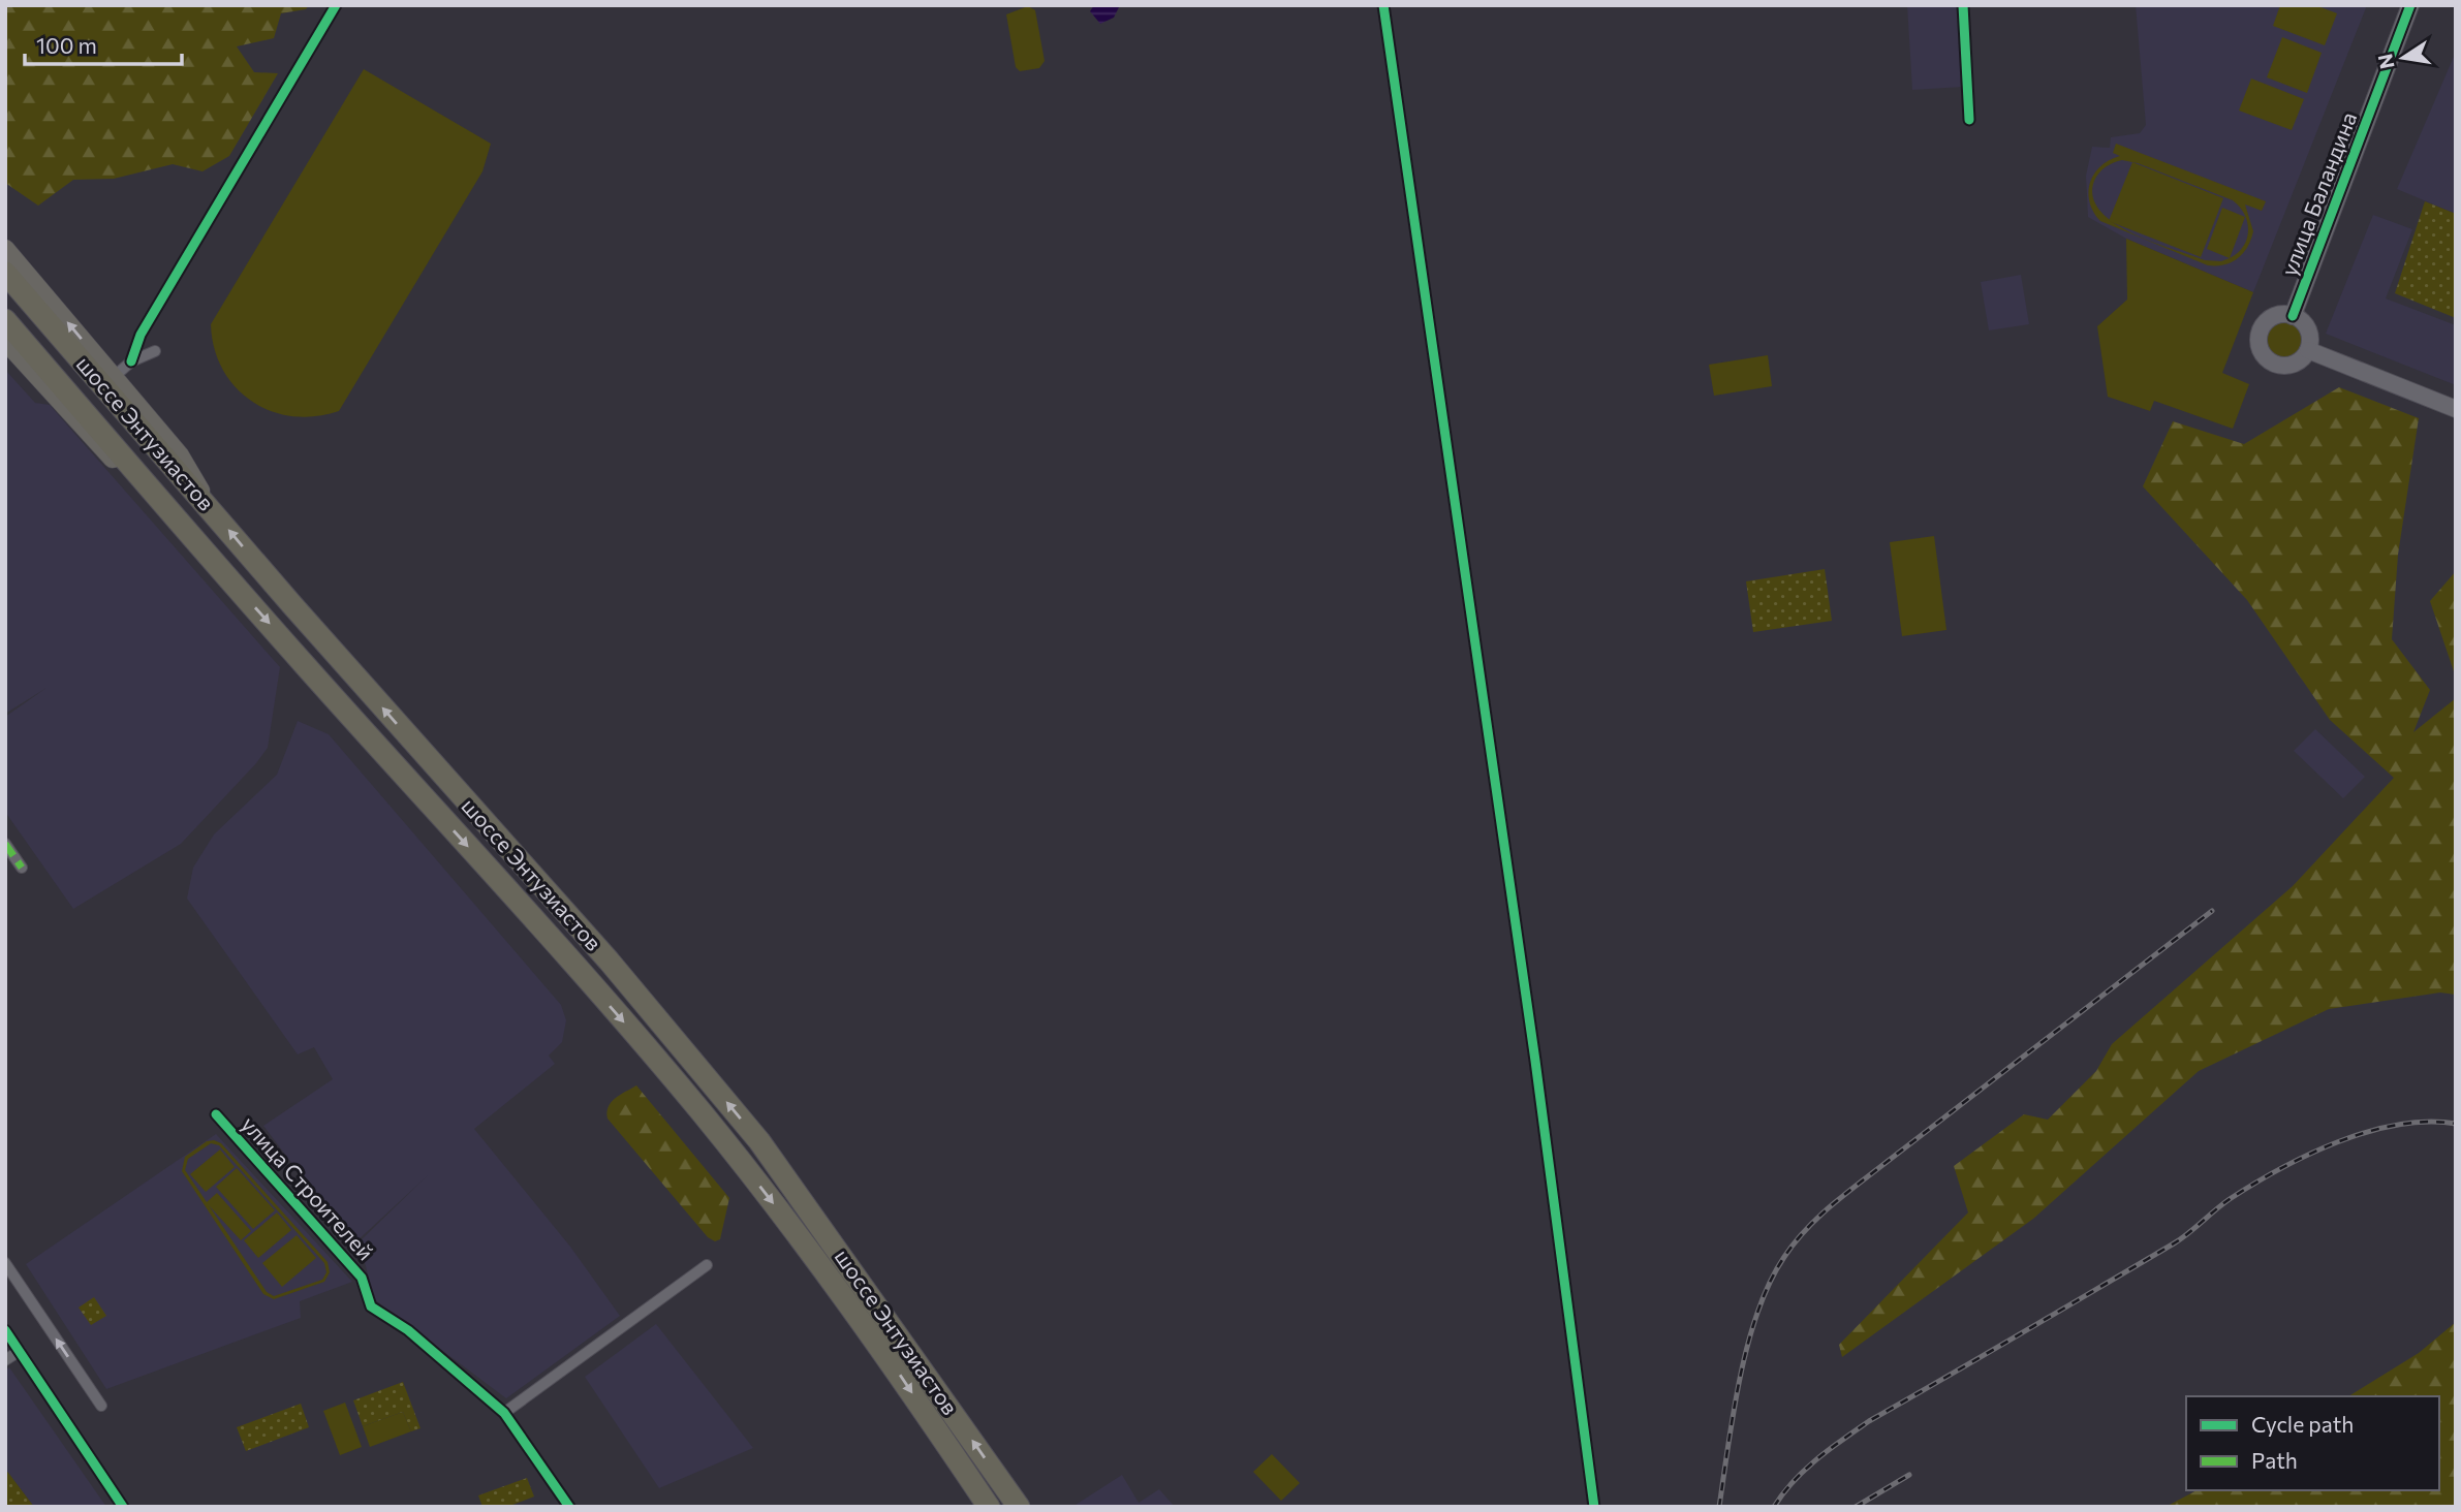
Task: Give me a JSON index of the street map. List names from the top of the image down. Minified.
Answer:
{"streets":{"highway":["шоссе Энтузиастов"],"street":["улица Баландина","улица Строителей"]},"legend":["Cycle path","Path"],"scale_bar":"100 m","north":"left"}
